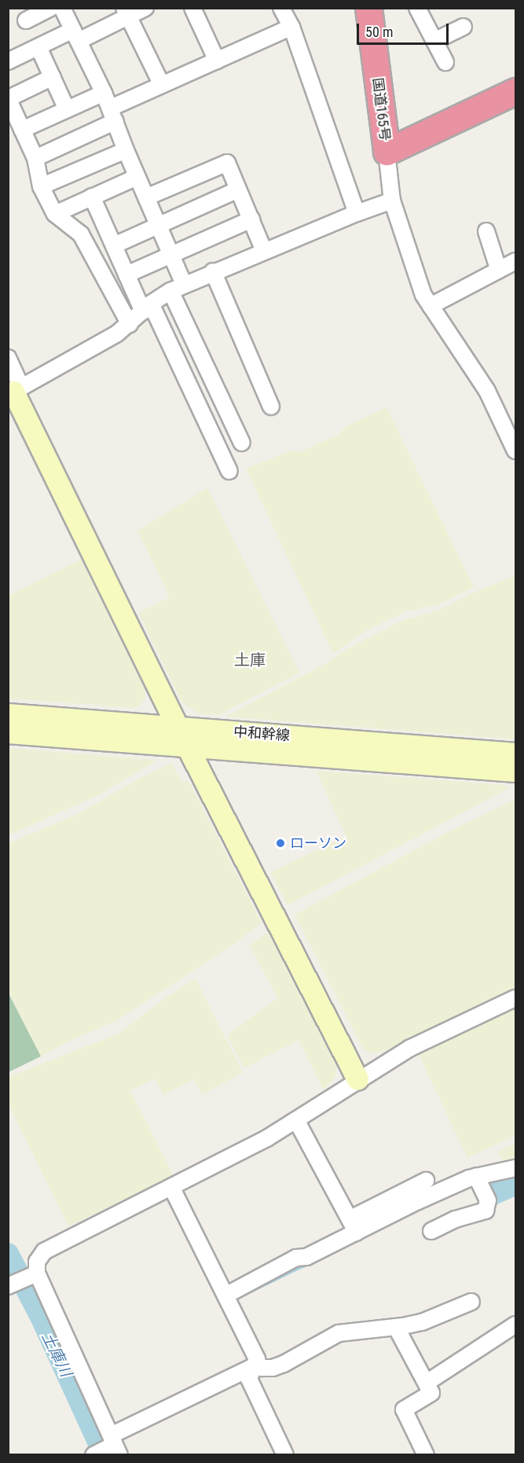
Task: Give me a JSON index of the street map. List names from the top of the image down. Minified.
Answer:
{"streets":{"highway":["国道165号"],"main road":["中和幹線"]},"districts":["土庫"],"water":["土庫川"],"places":["ローソン"],"scale_bar":"50 m"}
